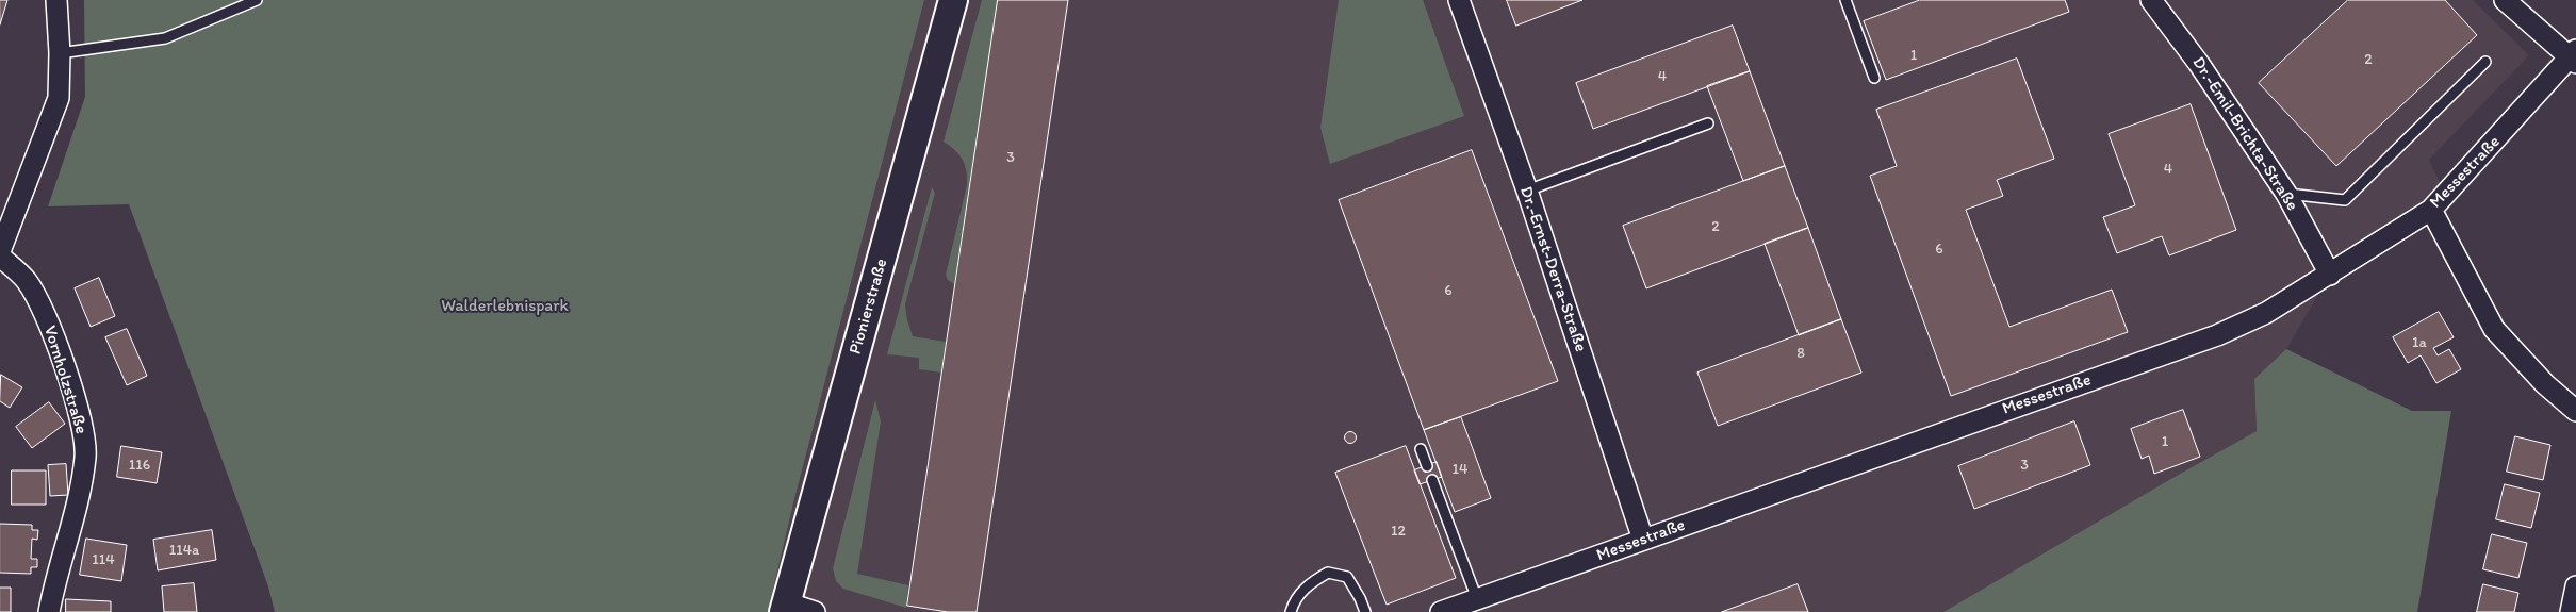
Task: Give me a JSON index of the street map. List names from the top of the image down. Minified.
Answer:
{"streets":{"main road":["Pionierstraße"],"street":["Dr.-Emil-Brichta-Straße","Messestraße","Dr.-Ernst-Derra-Straße","Vornholzstraße"]},"crossings":[["Dr.-Emil-Brichta-Straße","Messestraße"],["Messestraße","Dr.-Ernst-Derra-Straße"]],"parks":["Walderlebnispark"],"house_numbers":["1","2","4","3","4","2","6","6","1a","8","1","116","3","14","12","114a","114"]}
